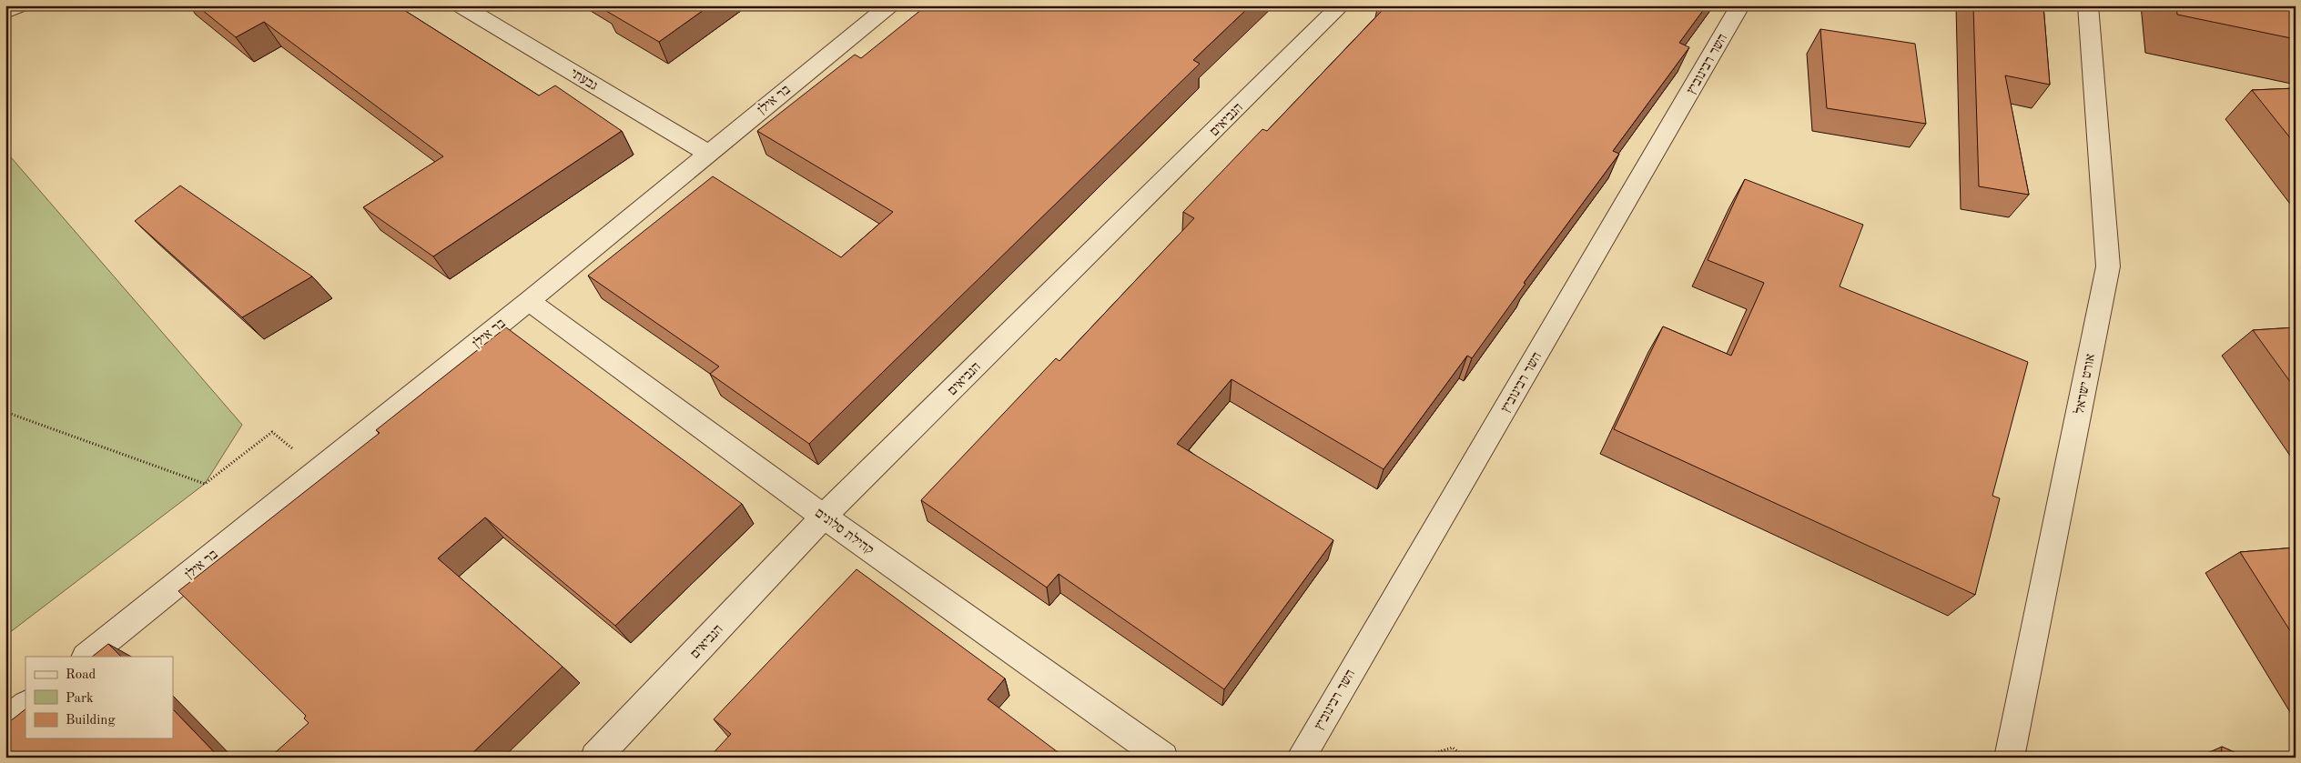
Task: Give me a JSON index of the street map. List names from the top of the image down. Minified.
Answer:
{"streets":{"street":["השר רבינוביץ","גבעתי","בר אילן","הנביאים","אורט ישראל","קהילת סלונים"]},"crossings":[["גבעתי","בר אילן"],["בר אילן","קהילת סלונים"],["הנביאים","קהילת סלונים"]],"legend":["Road","Park","Building"]}
